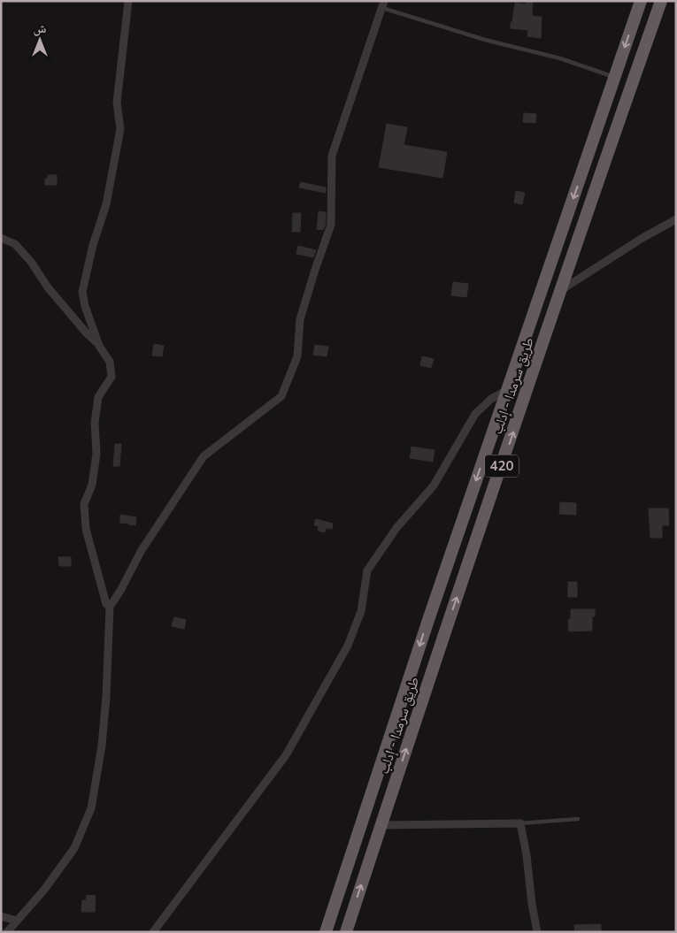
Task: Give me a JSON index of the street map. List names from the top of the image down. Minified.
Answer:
{"streets":{"highway":["طريق سرمدا - إدلب","420"]},"north":"top"}
